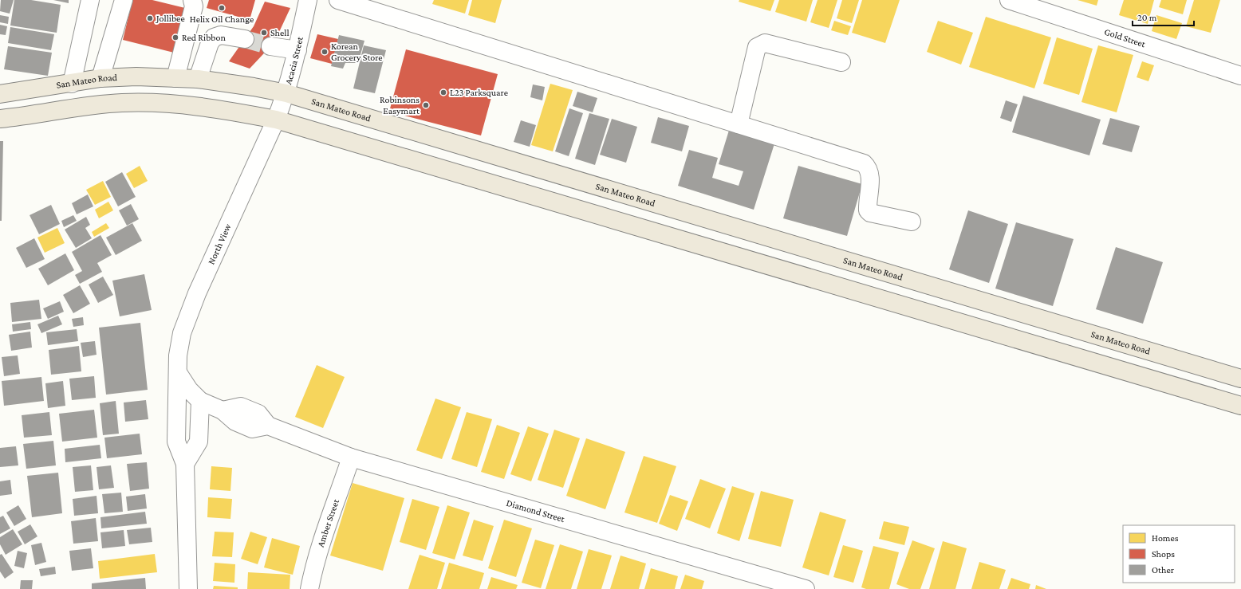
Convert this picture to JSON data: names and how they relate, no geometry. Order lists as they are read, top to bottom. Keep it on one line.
{"streets":{"main road":["San Mateo Road"],"street":["Gold Street","Acacia Street","North View","Diamond Street","Amber Street"]},"crossings":[["Acacia Street","San Mateo Road"],["Acacia Street","North View"],["North View","Diamond Street"],["Diamond Street","Amber Street"]],"places":["Helix Oil Change","Jollibee","Shell","Red Ribbon","Korean Grocery Store","L23 Parksquare","Robinsons Easymart"],"legend":["Homes","Shops","Other"],"scale_bar":"20 m"}
